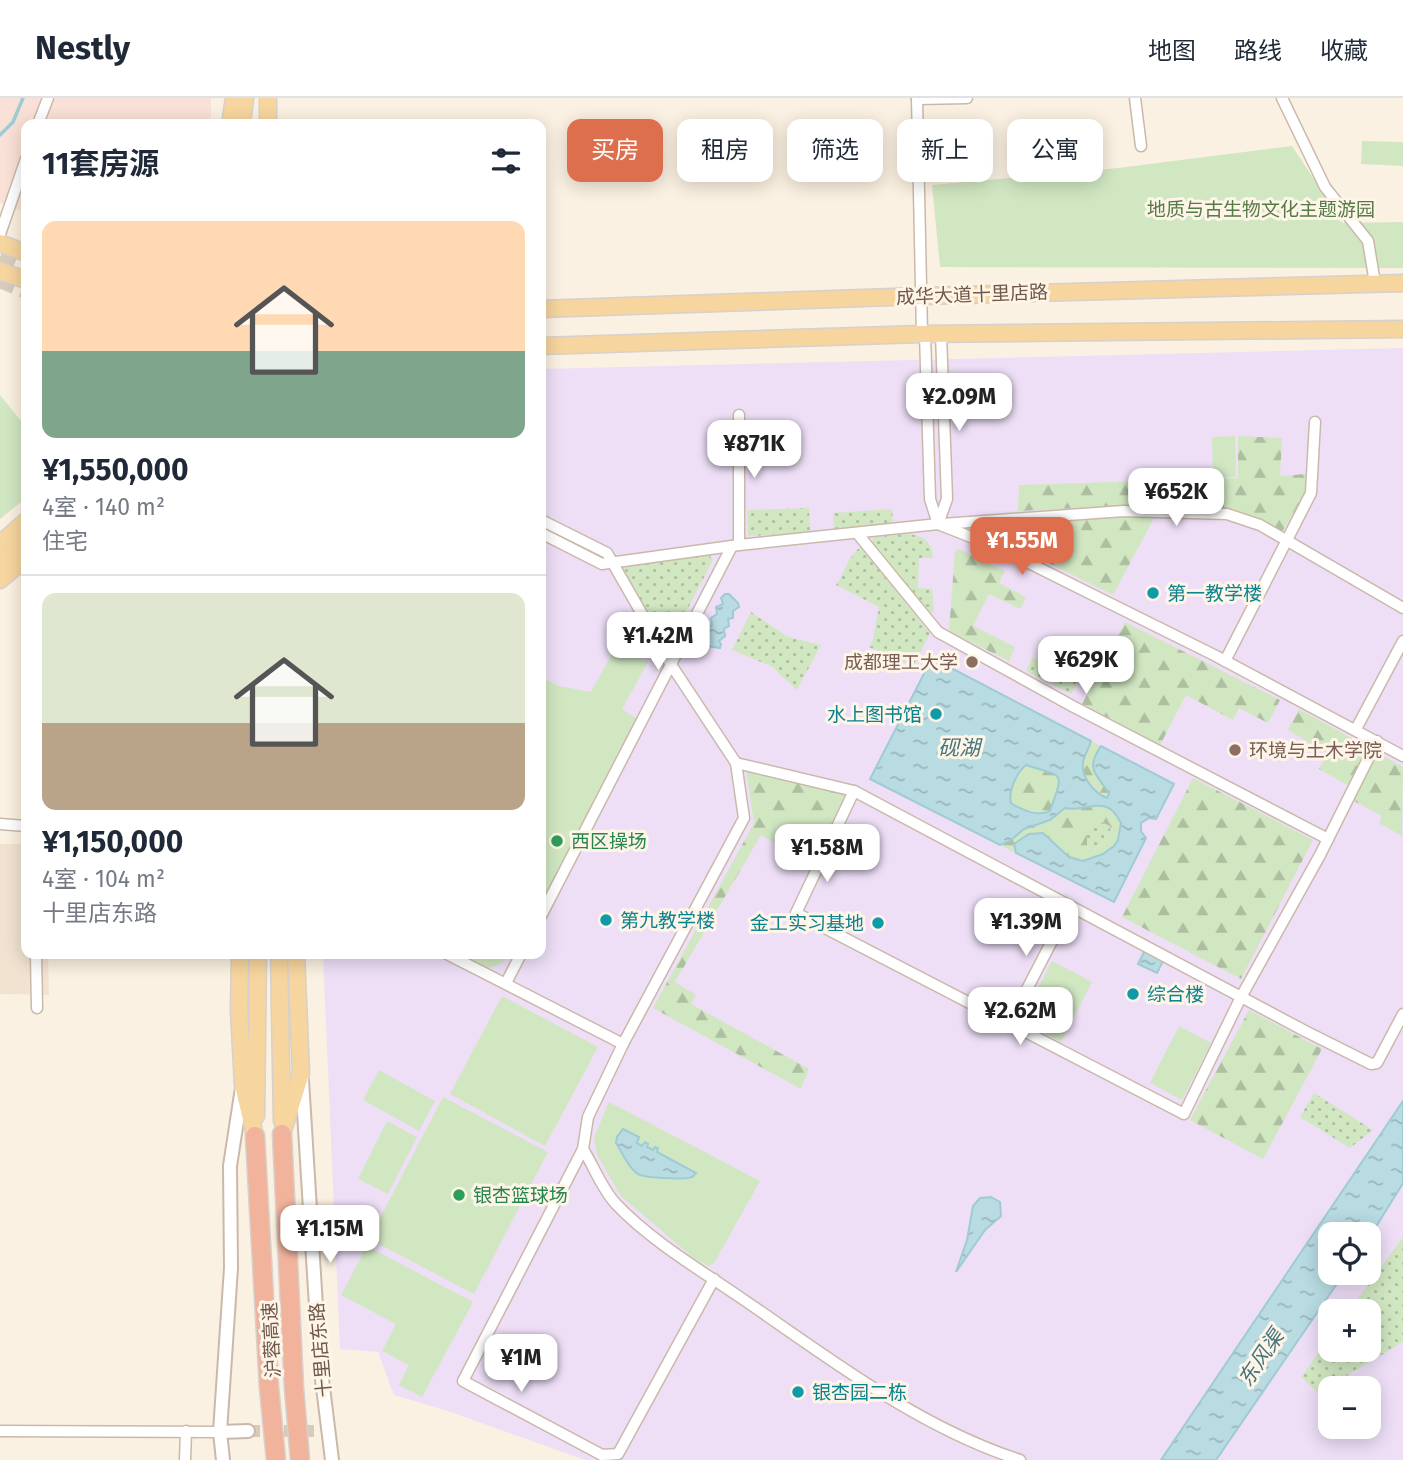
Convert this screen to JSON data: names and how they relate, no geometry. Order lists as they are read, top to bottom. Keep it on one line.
{"streets":{"highway":["沪蓉高速"],"main road":["成华大道十里店路"],"street":["十里店东路"]},"water":["砚湖","东风渠"],"parks":["地质与古生物文化主题游园"],"places":["第一教学楼","成都理工大学","水上图书馆","环境与土木学院","西区操场","第九教学楼","金工实习基地","综合楼","银杏篮球场","银杏园二栋"],"page":{"header":"Nestly","nav":["地图","路线","收藏"],"chip":["买房","租房","筛选","新上","公寓"],"heading":"11套房源","list":[{"name":"¥1,550,000","note":"4室 · 140 m² · 住宅"},{"name":"¥1,150,000","note":"4室 · 104 m² · 十里店东路"}],"price":["¥2.09M","¥871K","¥652K","¥1.55M","¥1.42M","¥629K","¥1.58M","¥1.39M","¥2.62M","¥1.15M","¥1M"],"map_buttons":["+","−"]}}
